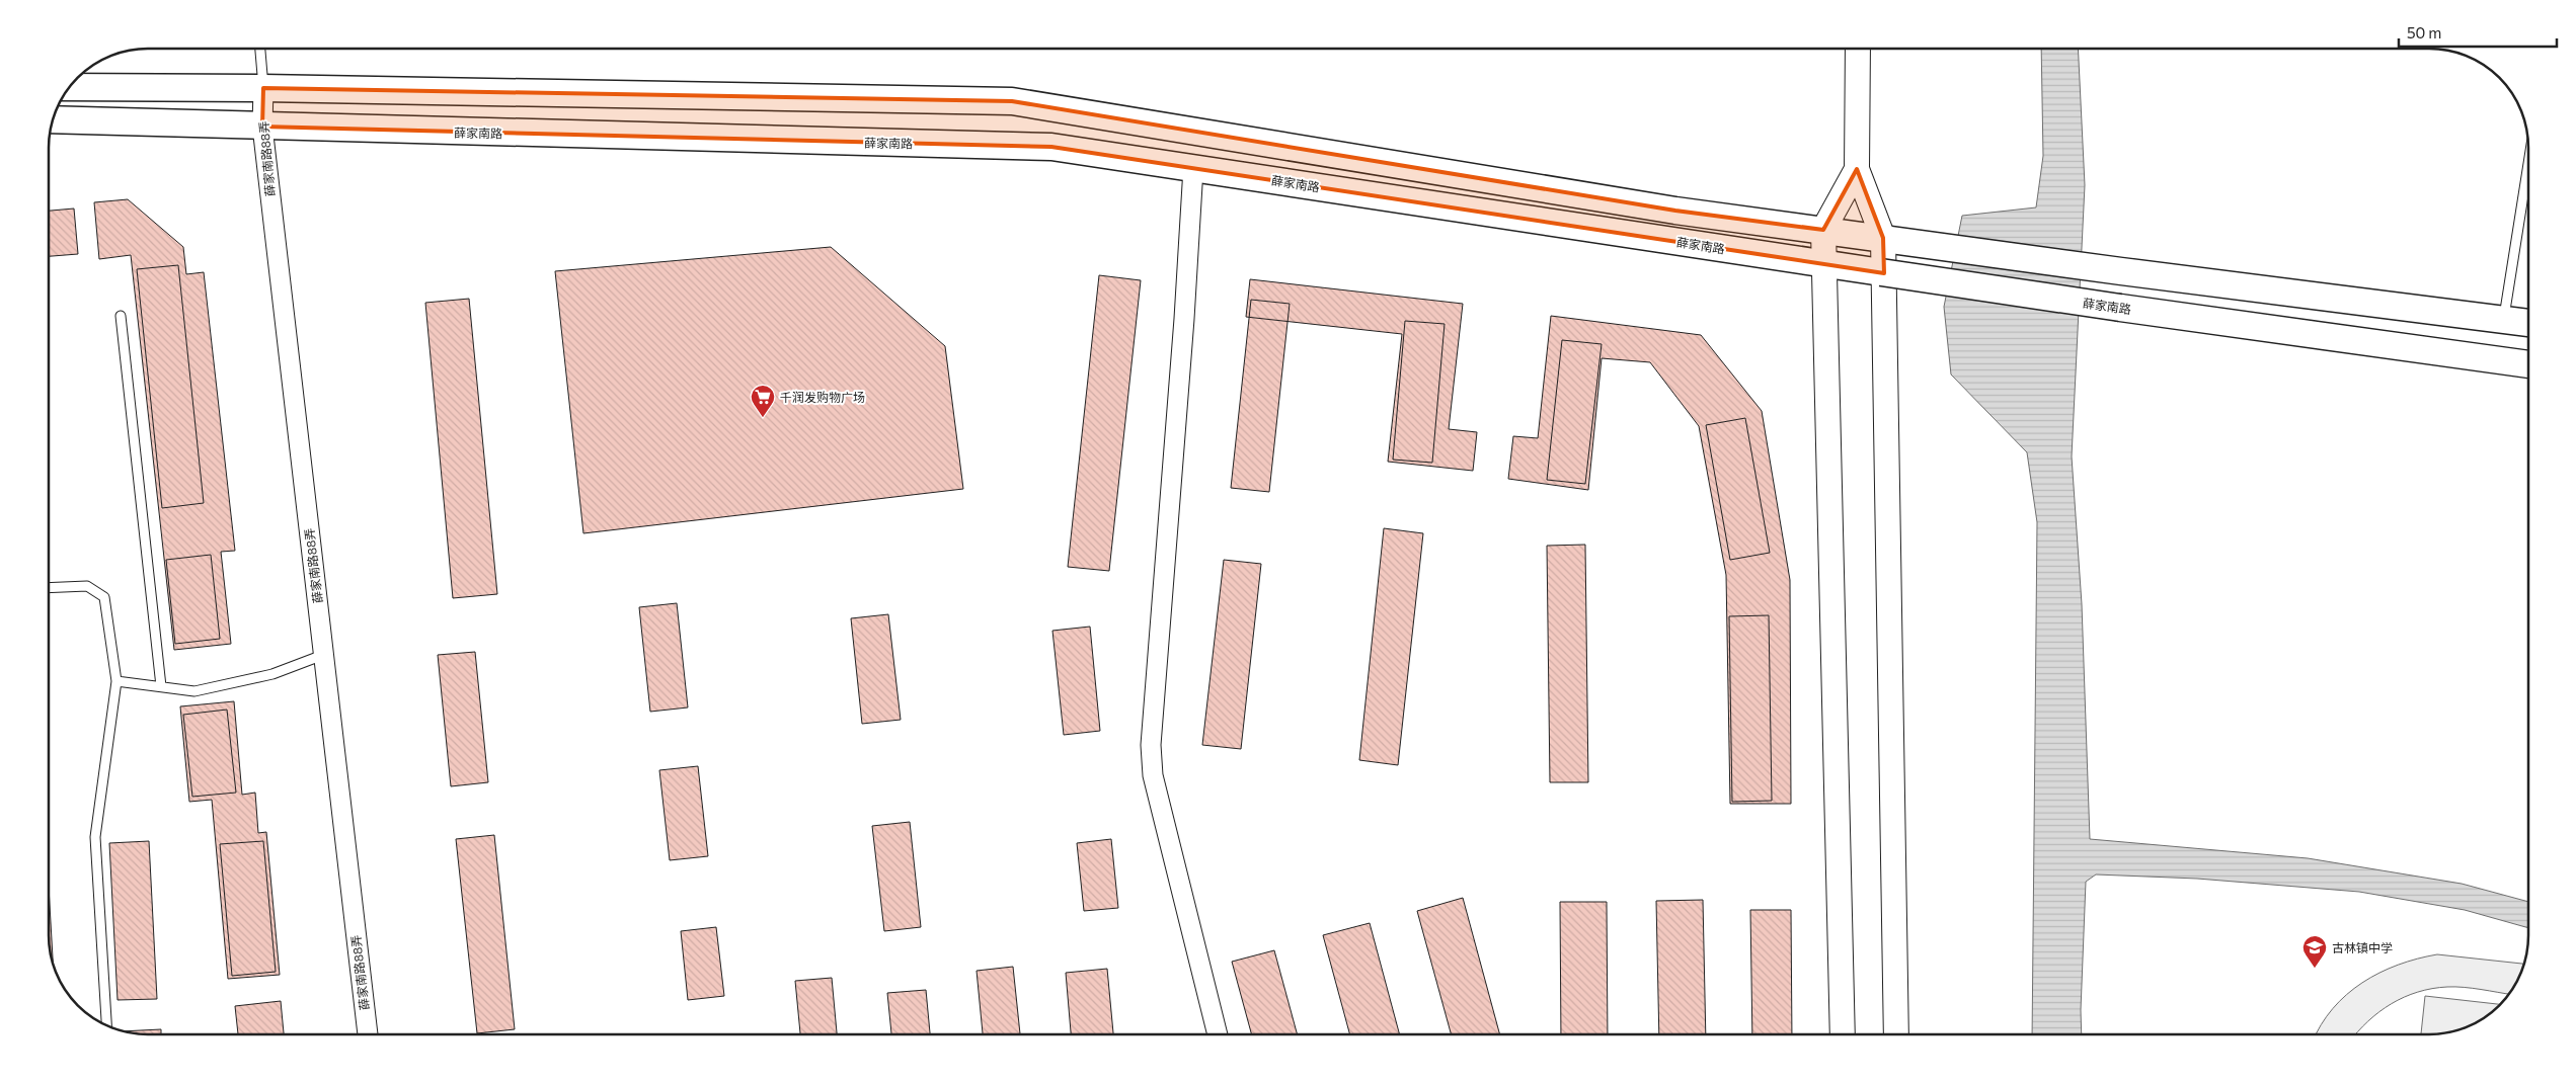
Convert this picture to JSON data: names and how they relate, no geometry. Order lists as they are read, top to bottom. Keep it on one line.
{"streets":{"main road":["薛家南路"],"street":["薛家南路88弄"]},"crossings":[["薛家南路","薛家南路88弄"]],"places":{"supermarket":["千润发购物广场"],"school or university":["古林镇中学"]},"scale_bar":"50 m"}
